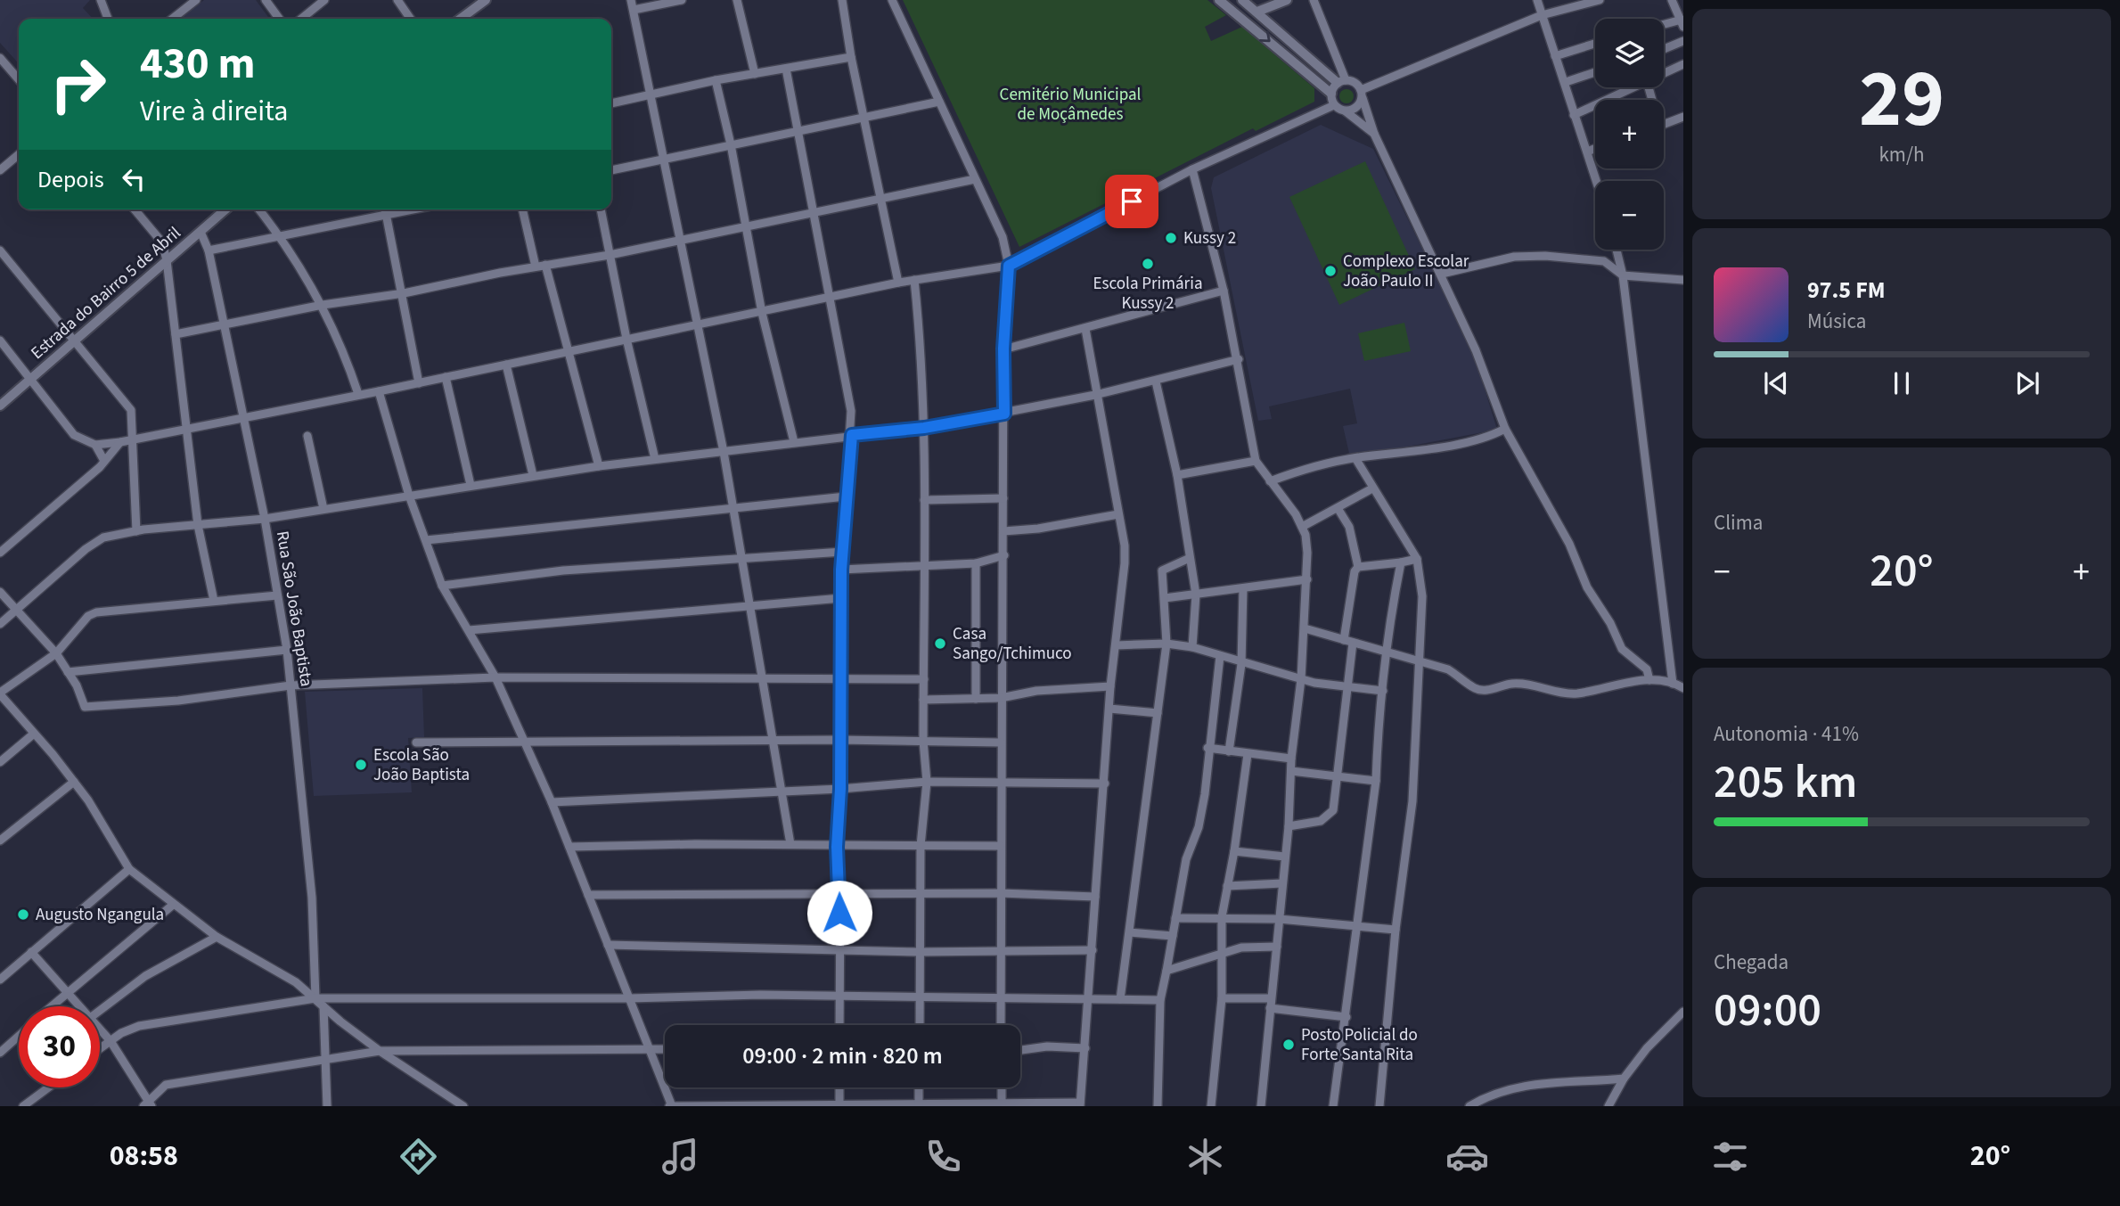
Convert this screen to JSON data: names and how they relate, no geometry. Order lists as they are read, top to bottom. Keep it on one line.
{"streets":{"street":["Estrada do Bairro 5 de Abril","Rua São João Baptista"]},"crossings":[["Estrada do Bairro 5 de Abril","Rua São João Baptista"]],"parks":["Cemitério Municipal de Moçâmedes"],"places":["Kussy 2","Escola Primária Kussy 2","Complexo Escolar João Paulo II","Casa Sango/Tchimuco","Escola São João Baptista","Augusto Ngangula","Posto Policial do Forte Santa Rita"],"page":{"tile":[["29","km/h"],"Clima",["Autonomia · 41%","205 km"],["Chegada","09:00"]],"map_buttons":["+","−"],"turn":["430 m","Vire à direita"],"then":"Depois","song":["97.5 FM","Música"],"heat":["−","20°","+"],"limit":"30","trip":"09:00 · 2 min · 820 m","tabs":["08:58","20°"]}}
